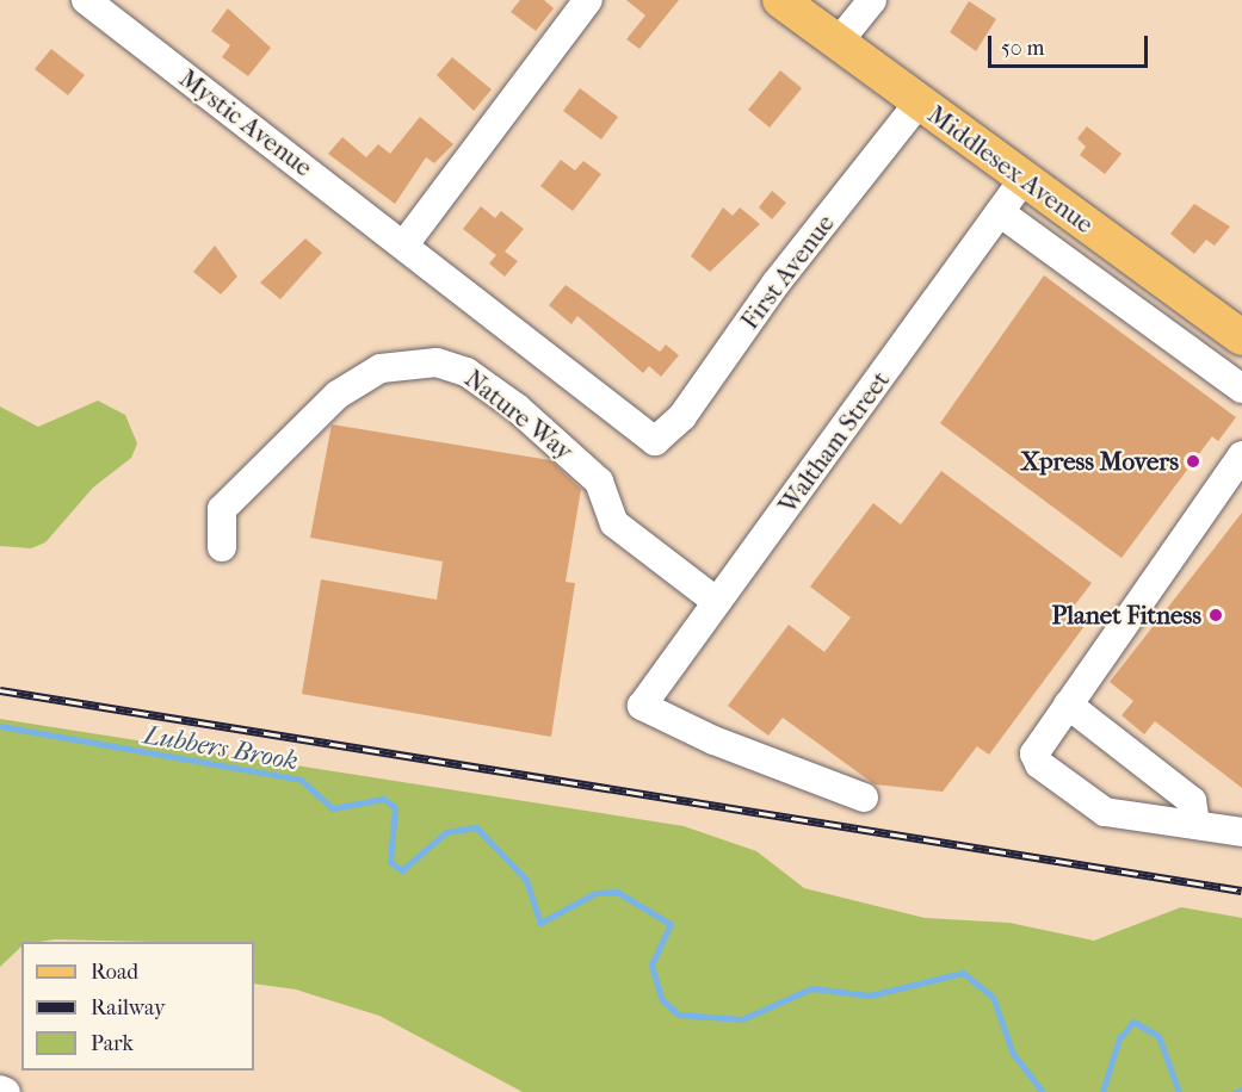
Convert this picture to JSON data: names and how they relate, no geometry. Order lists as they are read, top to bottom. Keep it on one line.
{"streets":{"main road":["Middlesex Avenue"],"street":["Mystic Avenue","First Avenue","Nature Way","Waltham Street"]},"crossings":[["Mystic Avenue","First Avenue"],["Middlesex Avenue","First Avenue"],["Middlesex Avenue","Waltham Street"],["Nature Way","Waltham Street"]],"water":["Lubbers Brook"],"places":["Xpress Movers","Planet Fitness"],"legend":["Road","Railway","Park"],"scale_bar":"50 m"}
